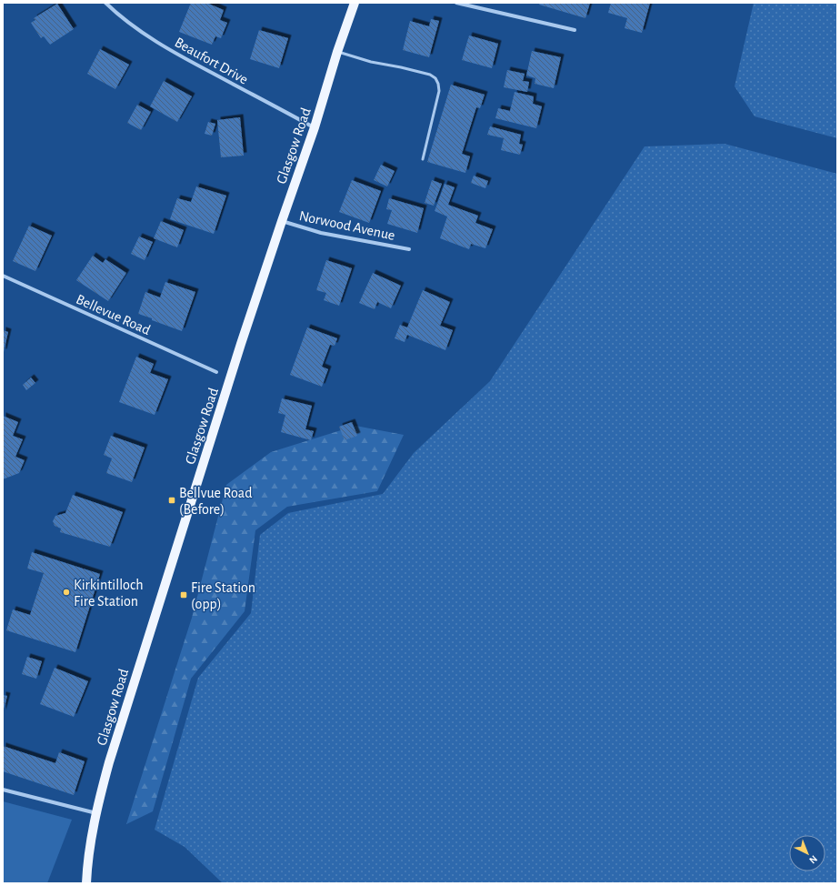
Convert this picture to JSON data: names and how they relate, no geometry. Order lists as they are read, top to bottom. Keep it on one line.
{"streets":{"main road":["Glasgow Road"],"street":["Beaufort Drive","Norwood Avenue","Bellevue Road"]},"crossings":[["Beaufort Drive","Glasgow Road"],["Glasgow Road","Norwood Avenue"]],"places":{"transit":["Bellvue Road (Before)","Fire Station (opp)"],"other":["Kirkintilloch Fire Station"]},"north":"bottom right"}
